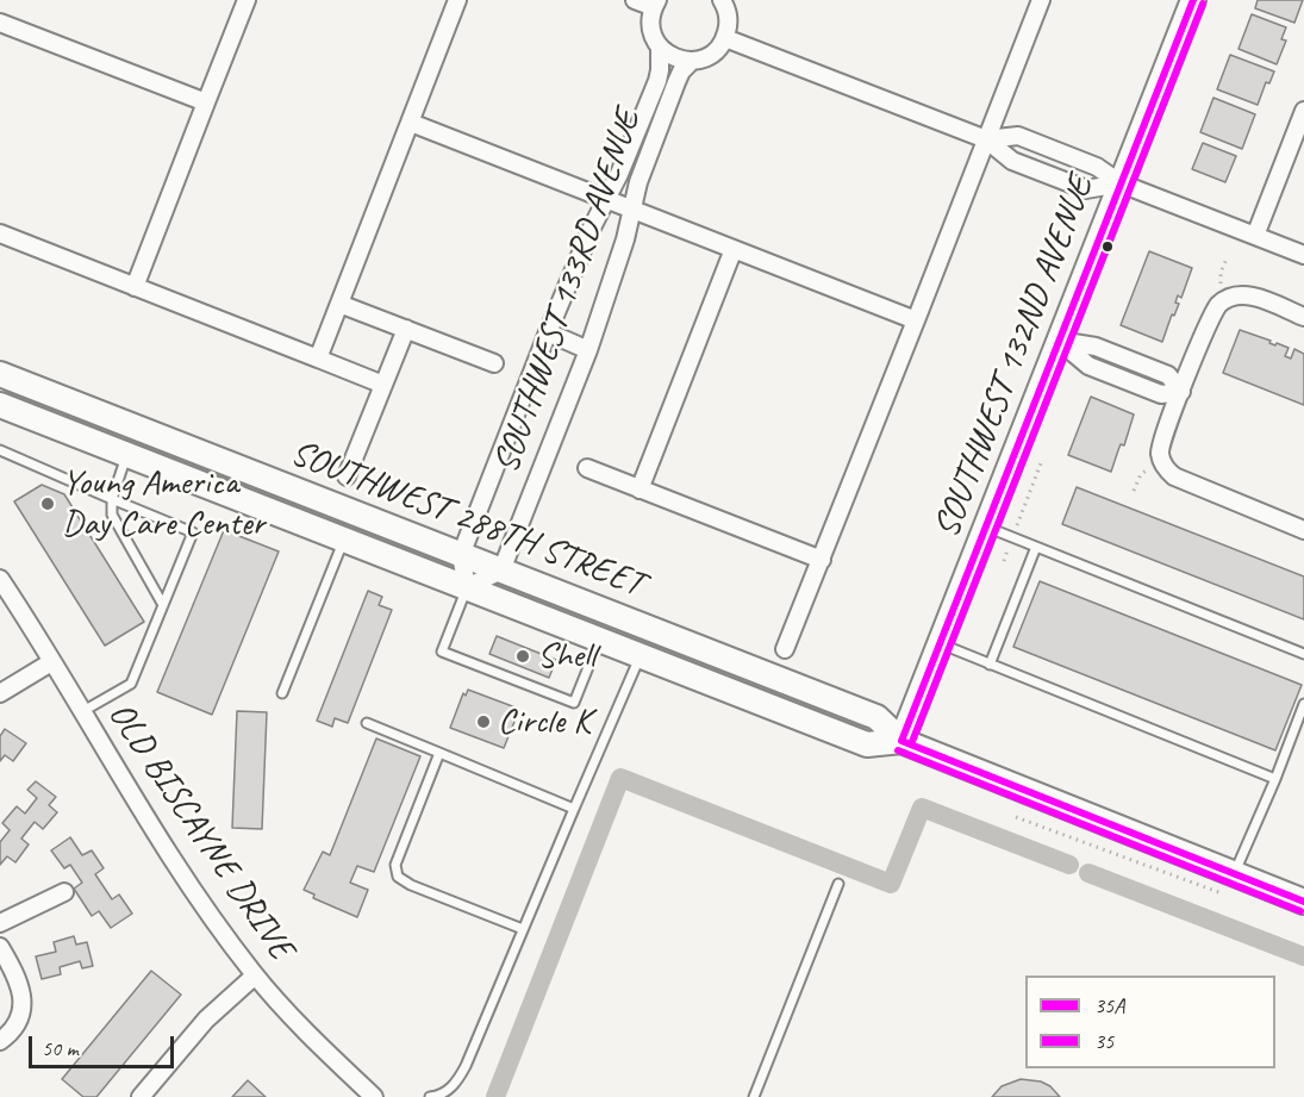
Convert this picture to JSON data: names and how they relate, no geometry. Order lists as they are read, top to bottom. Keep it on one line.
{"streets":{"main road":["SOUTHWEST 132ND AVENUE","SOUTHWEST 288TH STREET"],"street":["SOUTHWEST 133RD AVENUE","OLD BISCAYNE DRIVE"]},"crossings":[["SOUTHWEST 133RD AVENUE","SOUTHWEST 288TH STREET"],["SOUTHWEST 132ND AVENUE","SOUTHWEST 288TH STREET"]],"places":["Young America Day Care Center","Shell","Circle K"],"lines":["transit line 35A","transit line 35"],"legend":["35A","35"],"scale_bar":"50 m"}
